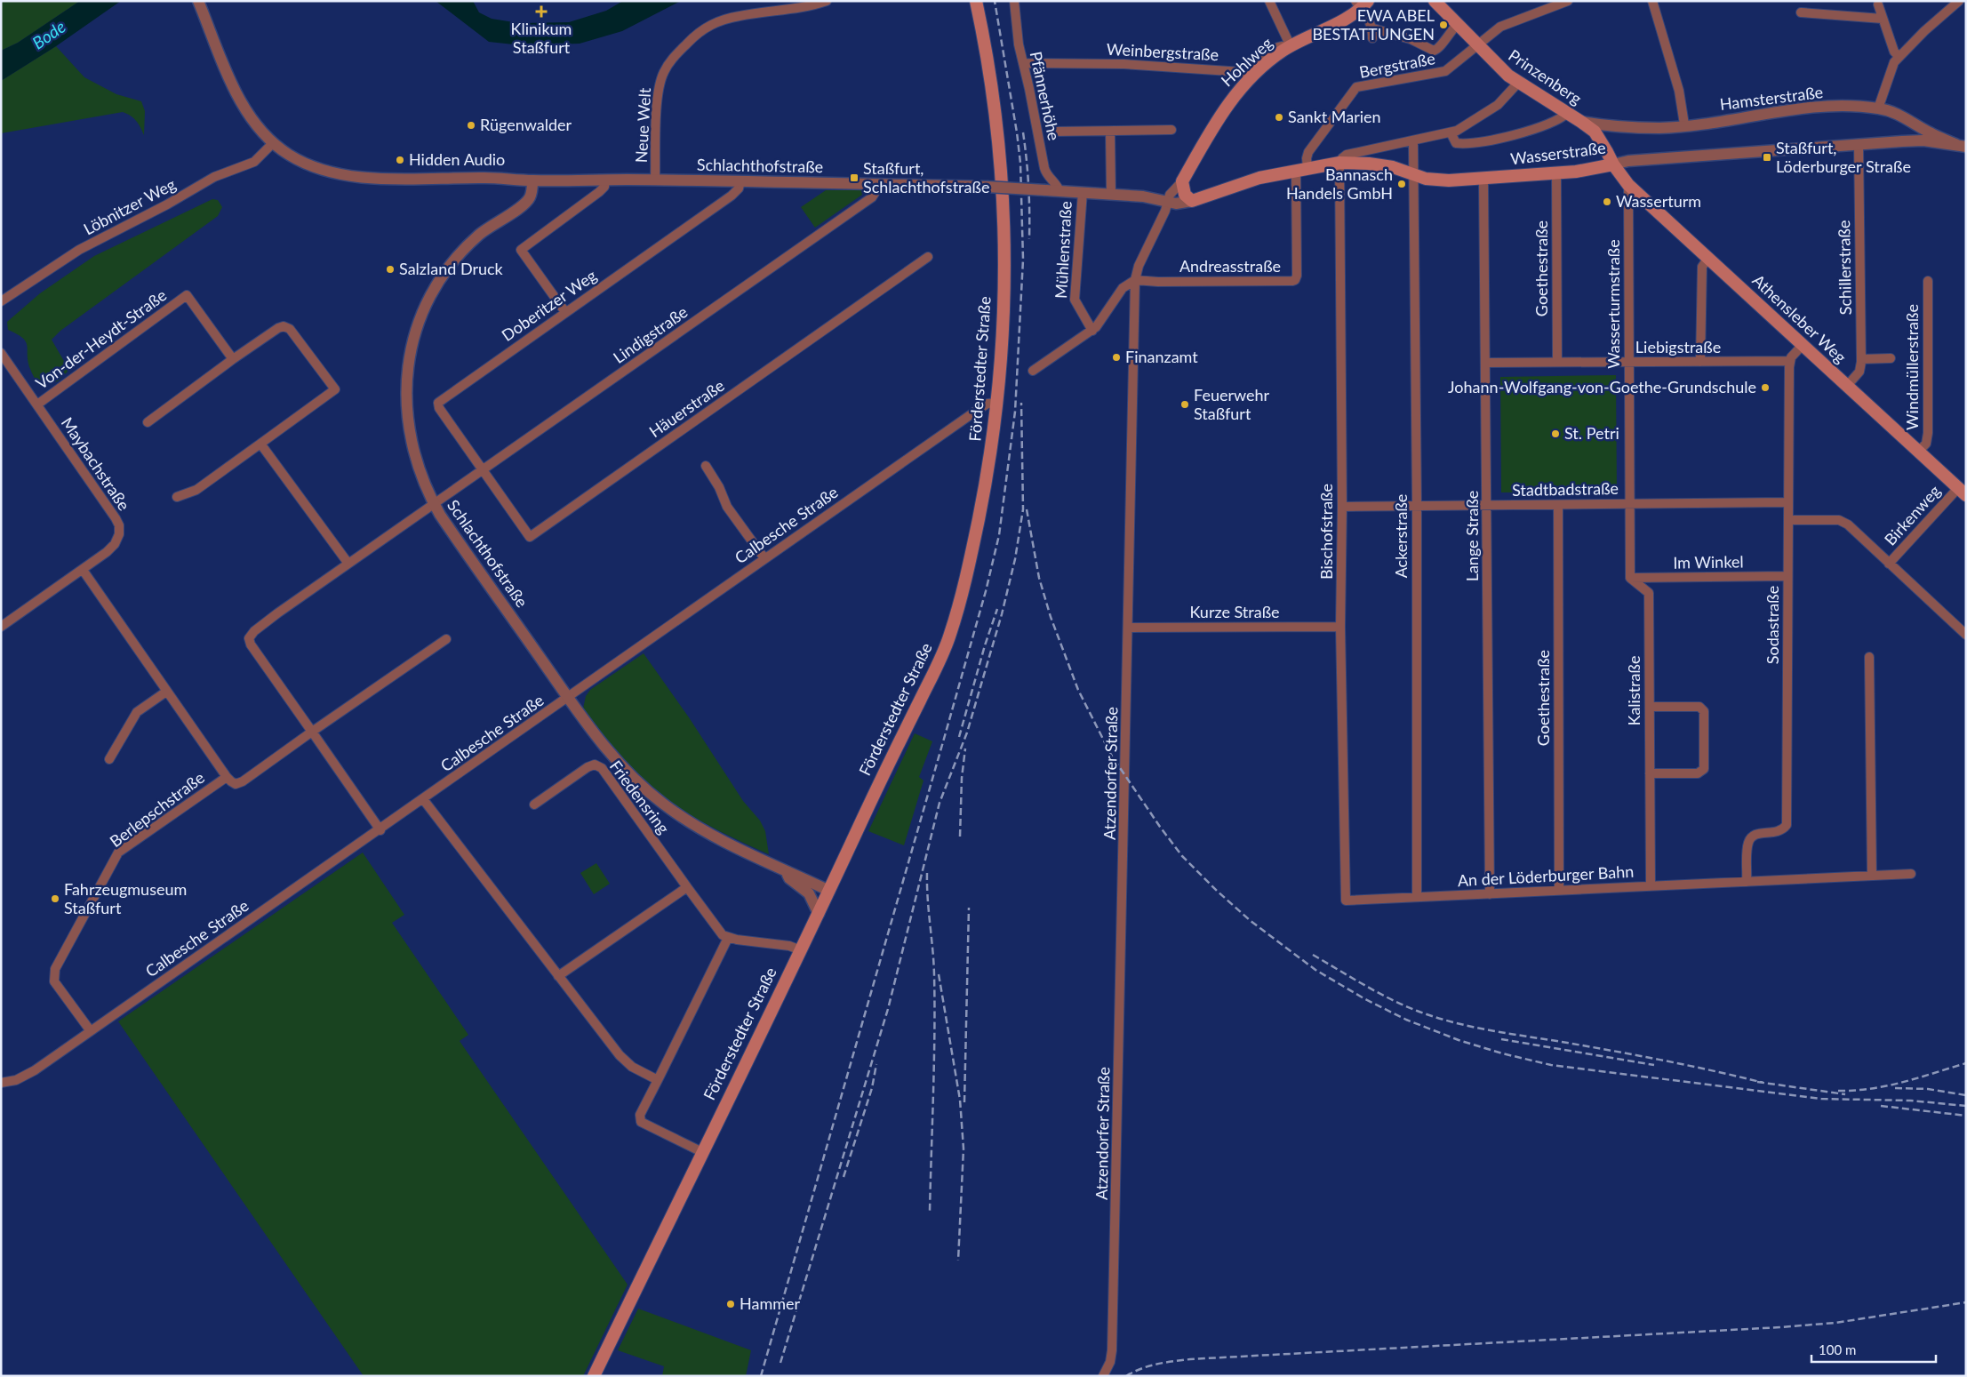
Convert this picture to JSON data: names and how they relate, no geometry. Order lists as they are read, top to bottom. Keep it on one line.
{"streets":{"main road":["Hohlweg","Prinzenberg","Wasserstraße","Athensleber Weg","Förderstedter Straße"],"street":["Weinbergstraße","Bergstraße","Pfännerhöhe","Hamsterstraße","Neue Welt","Schlachthofstraße","Löbnitzer Weg","Mühlenstraße","Andreasstraße","Schillerstraße","Goethestraße","Wasserturmstraße","Doberitzer Weg","Lindigstraße","Von-der-Heydt-Straße","Liebigstraße","Windmüllerstraße","Häuerstraße","Maybachstraße","Stadtbadstraße","Birkenweg","Calbesche Straße","Bischofstraße","Ackerstraße","Lange Straße","Im Winkel","Kurze Straße","Sodastraße","Kalistraße","Atzendorfer Straße","Friedensring","Berlepschstraße","An der Löderburger Bahn"]},"crossings":[["Weinbergstraße","Hohlweg"],["Weinbergstraße","Pfännerhöhe"],["Hohlweg","Atzendorfer Straße"],["Bergstraße","Prinzenberg"],["Bergstraße","Wasserstraße"],["Bergstraße","Andreasstraße"],["Prinzenberg","Hamsterstraße"],["Prinzenberg","Wasserstraße"],["Prinzenberg","Athensleber Weg"],["Pfännerhöhe","Schlachthofstraße"],["Hamsterstraße","Wasserstraße"],["Neue Welt","Schlachthofstraße"],["Wasserstraße","Andreasstraße"],["Wasserstraße","Schillerstraße"],["Wasserstraße","Goethestraße"],["Wasserstraße","Athensleber Weg"],["Wasserstraße","Bischofstraße"],["Wasserstraße","Ackerstraße"],["Wasserstraße","Lange Straße"],["Schlachthofstraße","Löbnitzer Weg"],["Schlachthofstraße","Doberitzer Weg"],["Schlachthofstraße","Lindigstraße"],["Schlachthofstraße","Förderstedter Straße"],["Schlachthofstraße","Calbesche Straße"],["Andreasstraße","Atzendorfer Straße"],["Schillerstraße","Athensleber Weg"],["Goethestraße","Liebigstraße"],["Goethestraße","Stadtbadstraße"],["Goethestraße","An der Löderburger Bahn"],["Wasserturmstraße","Athensleber Weg"],["Wasserturmstraße","Liebigstraße"],["Wasserturmstraße","Stadtbadstraße"],["Doberitzer Weg","Lindigstraße"],["Doberitzer Weg","Häuerstraße"],["Athensleber Weg","Windmüllerstraße"],["Athensleber Weg","Birkenweg"],["Lindigstraße","Häuerstraße"],["Von-der-Heydt-Straße","Maybachstraße"],["Liebigstraße","Lange Straße"],["Liebigstraße","Sodastraße"],["Förderstedter Straße","Calbesche Straße"],["Maybachstraße","Berlepschstraße"],["Stadtbadstraße","Bischofstraße"],["Stadtbadstraße","Ackerstraße"],["Stadtbadstraße","Lange Straße"],["Stadtbadstraße","Sodastraße"],["Birkenweg","Sodastraße"],["Calbesche Straße","Berlepschstraße"],["Bischofstraße","Kurze Straße"],["Bischofstraße","An der Löderburger Bahn"],["Ackerstraße","An der Löderburger Bahn"],["Lange Straße","An der Löderburger Bahn"],["Im Winkel","Sodastraße"],["Im Winkel","Kalistraße"],["Kurze Straße","Atzendorfer Straße"],["Sodastraße","An der Löderburger Bahn"],["Kalistraße","An der Löderburger Bahn"]],"water":["Bode"],"places":{"health":["Klinikum Staßfurt"],"other":["EWA ABEL BESTATTUNGEN","Sankt Marien","Rügenwalder","Hidden Audio","Bannasch Handels GmbH","Wasserturm","Salzland Druck","Finanzamt","Johann-Wolfgang-von-Goethe-Grundschule","Feuerwehr Staßfurt","St. Petri","Fahrzeugmuseum Staßfurt","Hammer"],"transit":["Staßfurt, Löderburger Straße","Staßfurt, Schlachthofstraße"]},"scale_bar":"100 m"}
